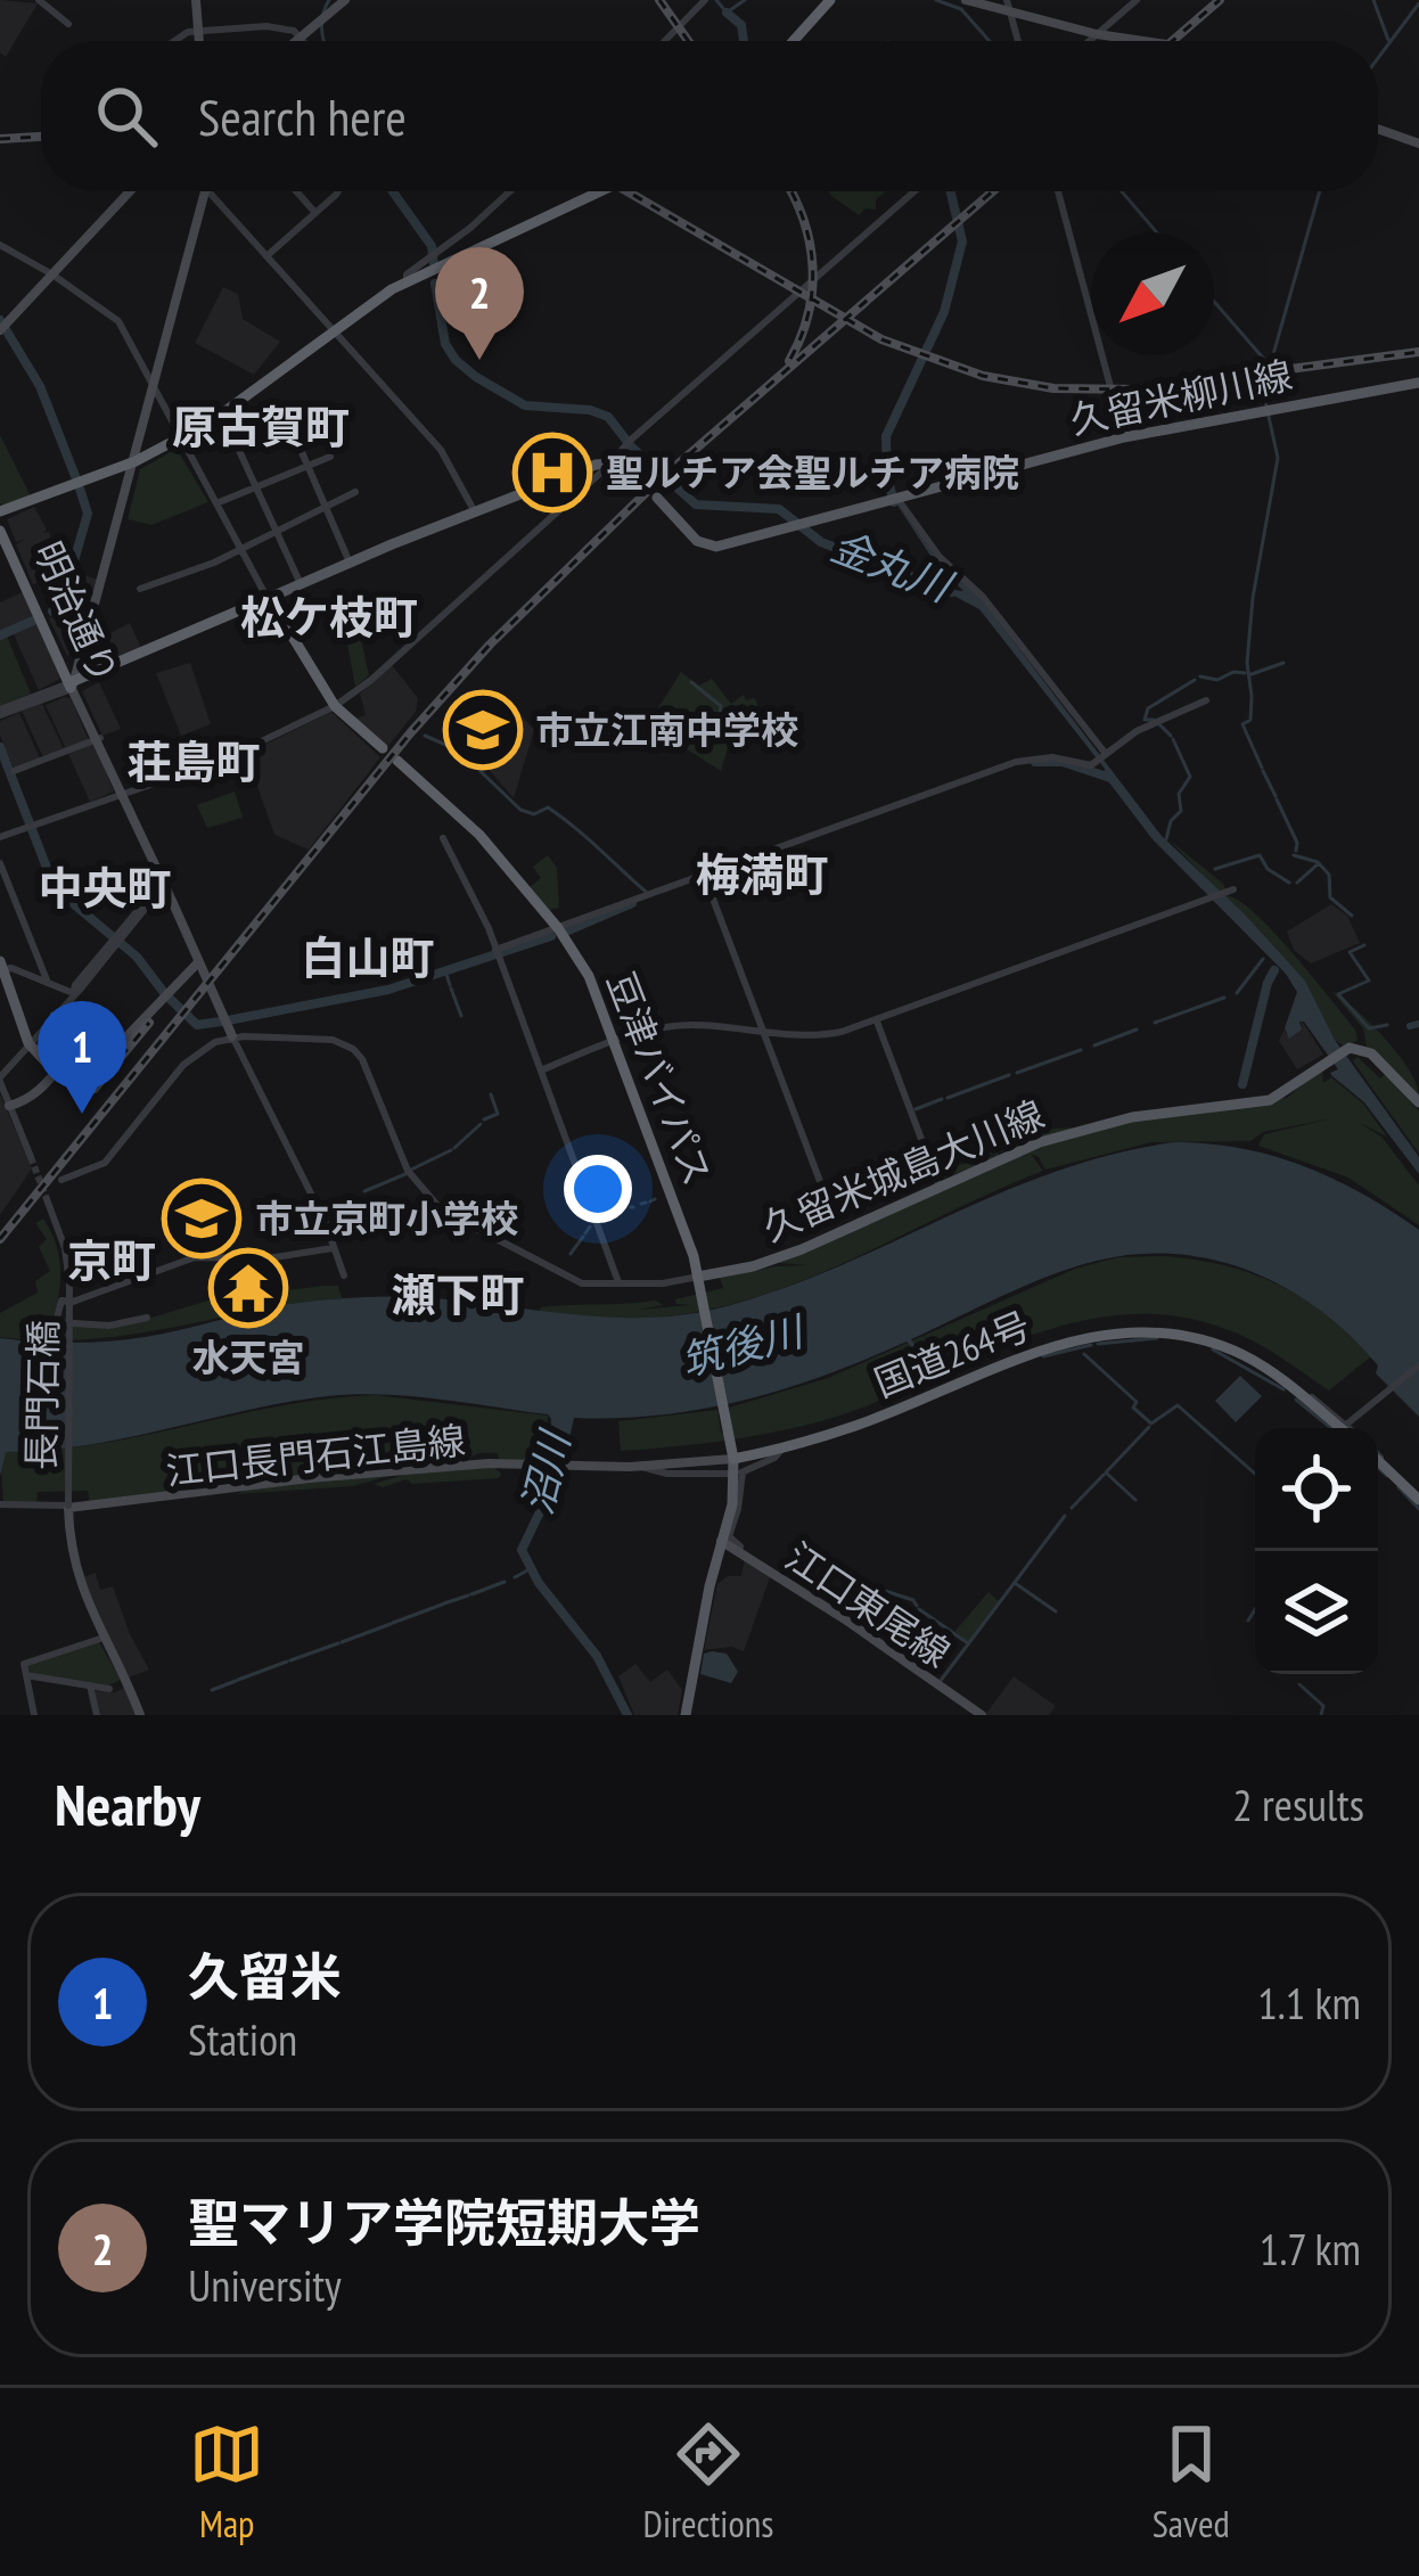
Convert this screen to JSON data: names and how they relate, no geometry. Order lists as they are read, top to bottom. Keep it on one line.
{"streets":{"highway":["明治通り","豆津バイパス","国道264号"],"main road":["久留米柳川線","久留米城島大川線","江口長門石江島線","江口東尾線"],"street":["長門石橋"]},"crossings":[["豆津バイパス","久留米城島大川線"],["国道264号","江口長門石江島線"],["長門石橋","江口長門石江島線"]],"districts":["原古賀町","松ケ枝町","荘島町","梅満町","中央町","白山町","京町","瀬下町"],"water":["金丸川","筑後川","沼川"],"places":{"hospital":["聖ルチア会聖ルチア病院"],"school or university":["市立江南中学校","市立京町小学校"],"temple":["水天宮"]},"north":"bottom left","page":{"search":"Search here","pins":["2","1"],"heading":["Nearby","2 results"],"list":[{"mark":"1","name":"久留米","note":"Station","value":"1.1 km"},{"mark":"2","name":"聖マリア学院短期大学","note":"University","value":"1.7 km"}],"nav":["Map","Directions","Saved"]}}
